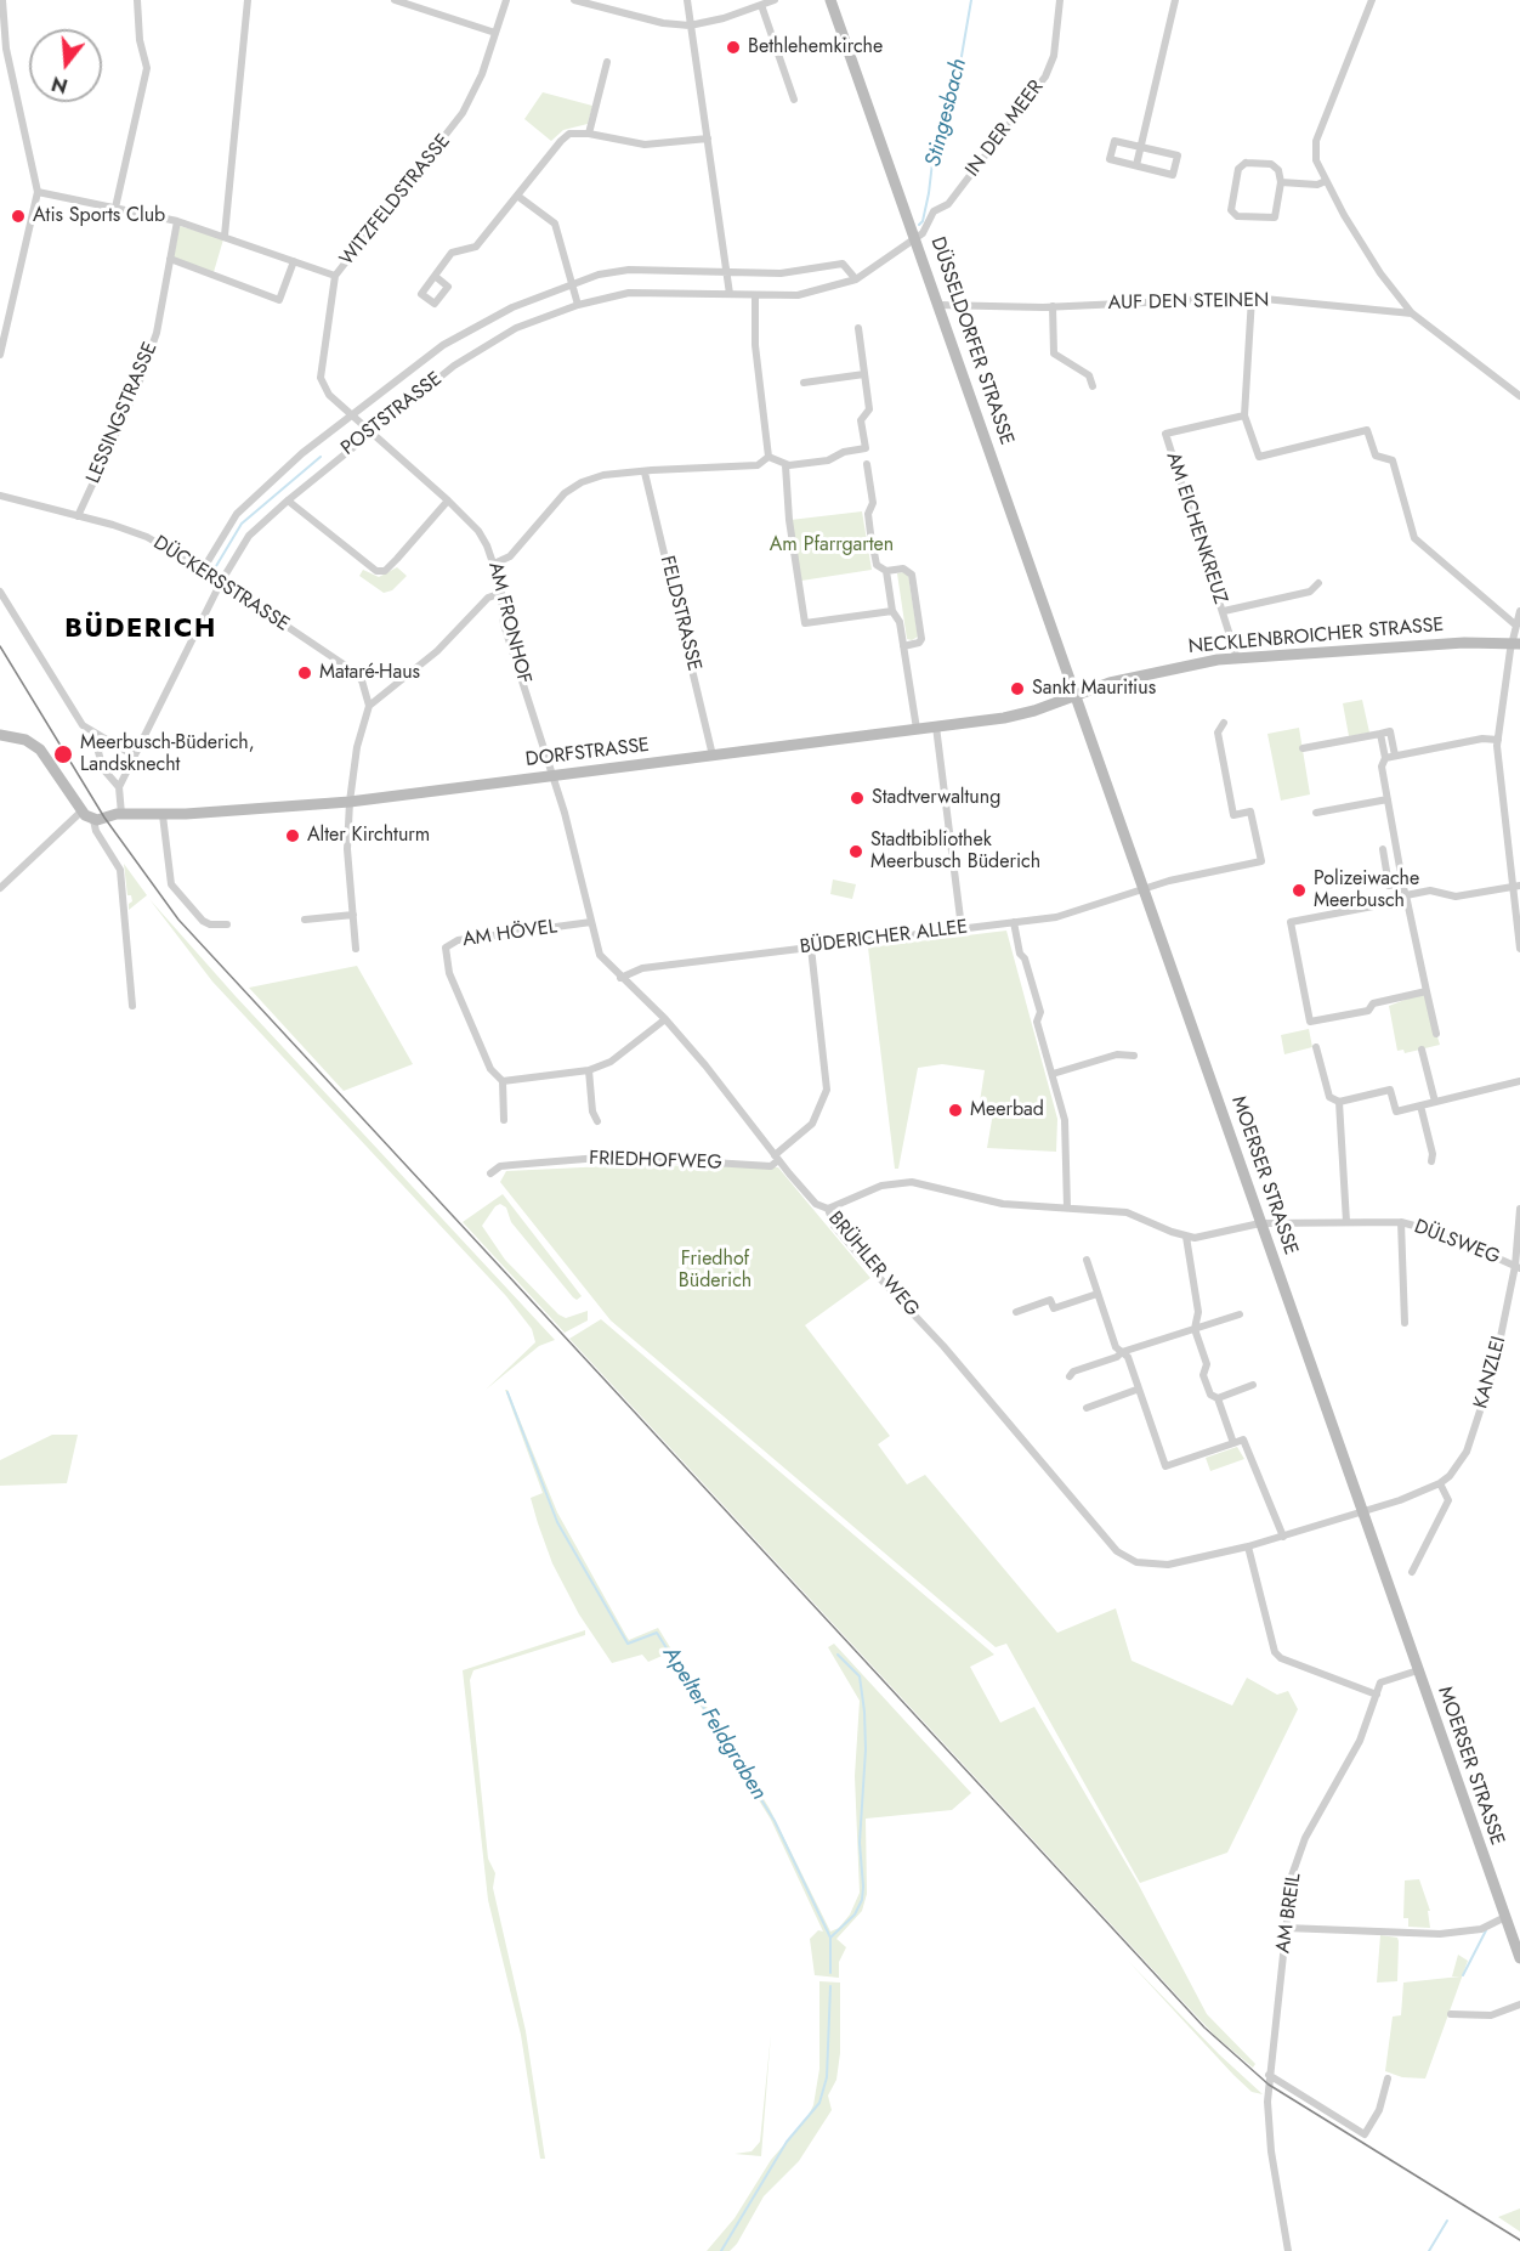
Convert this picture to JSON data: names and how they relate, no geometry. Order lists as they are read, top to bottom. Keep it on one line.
{"streets":{"main road":["DÜSSELDORFER STRASSE","NECKLENBROICHER STRASSE","DORFSTRASSE","MOERSER STRASSE"],"street":["IN DER MEER","WITZFELDSTRASSE","AUF DEN STEINEN","LESSINGSTRASSE","POSTSTRASSE","AM EICHENKREUZ","DÜCKERSSTRASSE","FELDSTRASSE","AM FRONHOF","AM HÖVEL","BÜDERICHER ALLEE","FRIEDHOFWEG","DÜLSWEG","BRÜHLER WEG","KANZLEI","AM BREIL"]},"crossings":[["IN DER MEER","DÜSSELDORFER STRASSE"],["IN DER MEER","POSTSTRASSE"],["WITZFELDSTRASSE","POSTSTRASSE"],["WITZFELDSTRASSE","AM FRONHOF"],["AUF DEN STEINEN","DÜSSELDORFER STRASSE"],["DÜSSELDORFER STRASSE","POSTSTRASSE"],["DÜSSELDORFER STRASSE","NECKLENBROICHER STRASSE"],["DÜSSELDORFER STRASSE","DORFSTRASSE"],["DÜSSELDORFER STRASSE","MOERSER STRASSE"],["LESSINGSTRASSE","DÜCKERSSTRASSE"],["POSTSTRASSE","DÜCKERSSTRASSE"],["POSTSTRASSE","AM FRONHOF"],["POSTSTRASSE","DORFSTRASSE"],["AM EICHENKREUZ","NECKLENBROICHER STRASSE"],["FELDSTRASSE","DORFSTRASSE"],["AM FRONHOF","DORFSTRASSE"],["AM FRONHOF","BRÜHLER WEG"],["NECKLENBROICHER STRASSE","DORFSTRASSE"],["NECKLENBROICHER STRASSE","MOERSER STRASSE"],["DORFSTRASSE","MOERSER STRASSE"],["DORFSTRASSE","BRÜHLER WEG"],["AM HÖVEL","BRÜHLER WEG"],["BÜDERICHER ALLEE","MOERSER STRASSE"],["BÜDERICHER ALLEE","BRÜHLER WEG"],["FRIEDHOFWEG","BRÜHLER WEG"],["MOERSER STRASSE","DÜLSWEG"],["MOERSER STRASSE","BRÜHLER WEG"],["MOERSER STRASSE","KANZLEI"],["MOERSER STRASSE","AM BREIL"],["DÜLSWEG","KANZLEI"],["BRÜHLER WEG","KANZLEI"]],"districts":["BÜDERICH"],"water":["Stingesbach","Apelter Feldgraben"],"parks":["Am Pfarrgarten","Friedhof Büderich"],"places":["Bethlehemkirche","Atis Sports Club","Mataré-Haus","Sankt Mauritius","Meerbusch-Büderich, Landsknecht","Stadtverwaltung","Alter Kirchturm","Stadtbibliothek Meerbusch Büderich","Polizeiwache Meerbusch","Meerbad"],"north":"bottom"}
